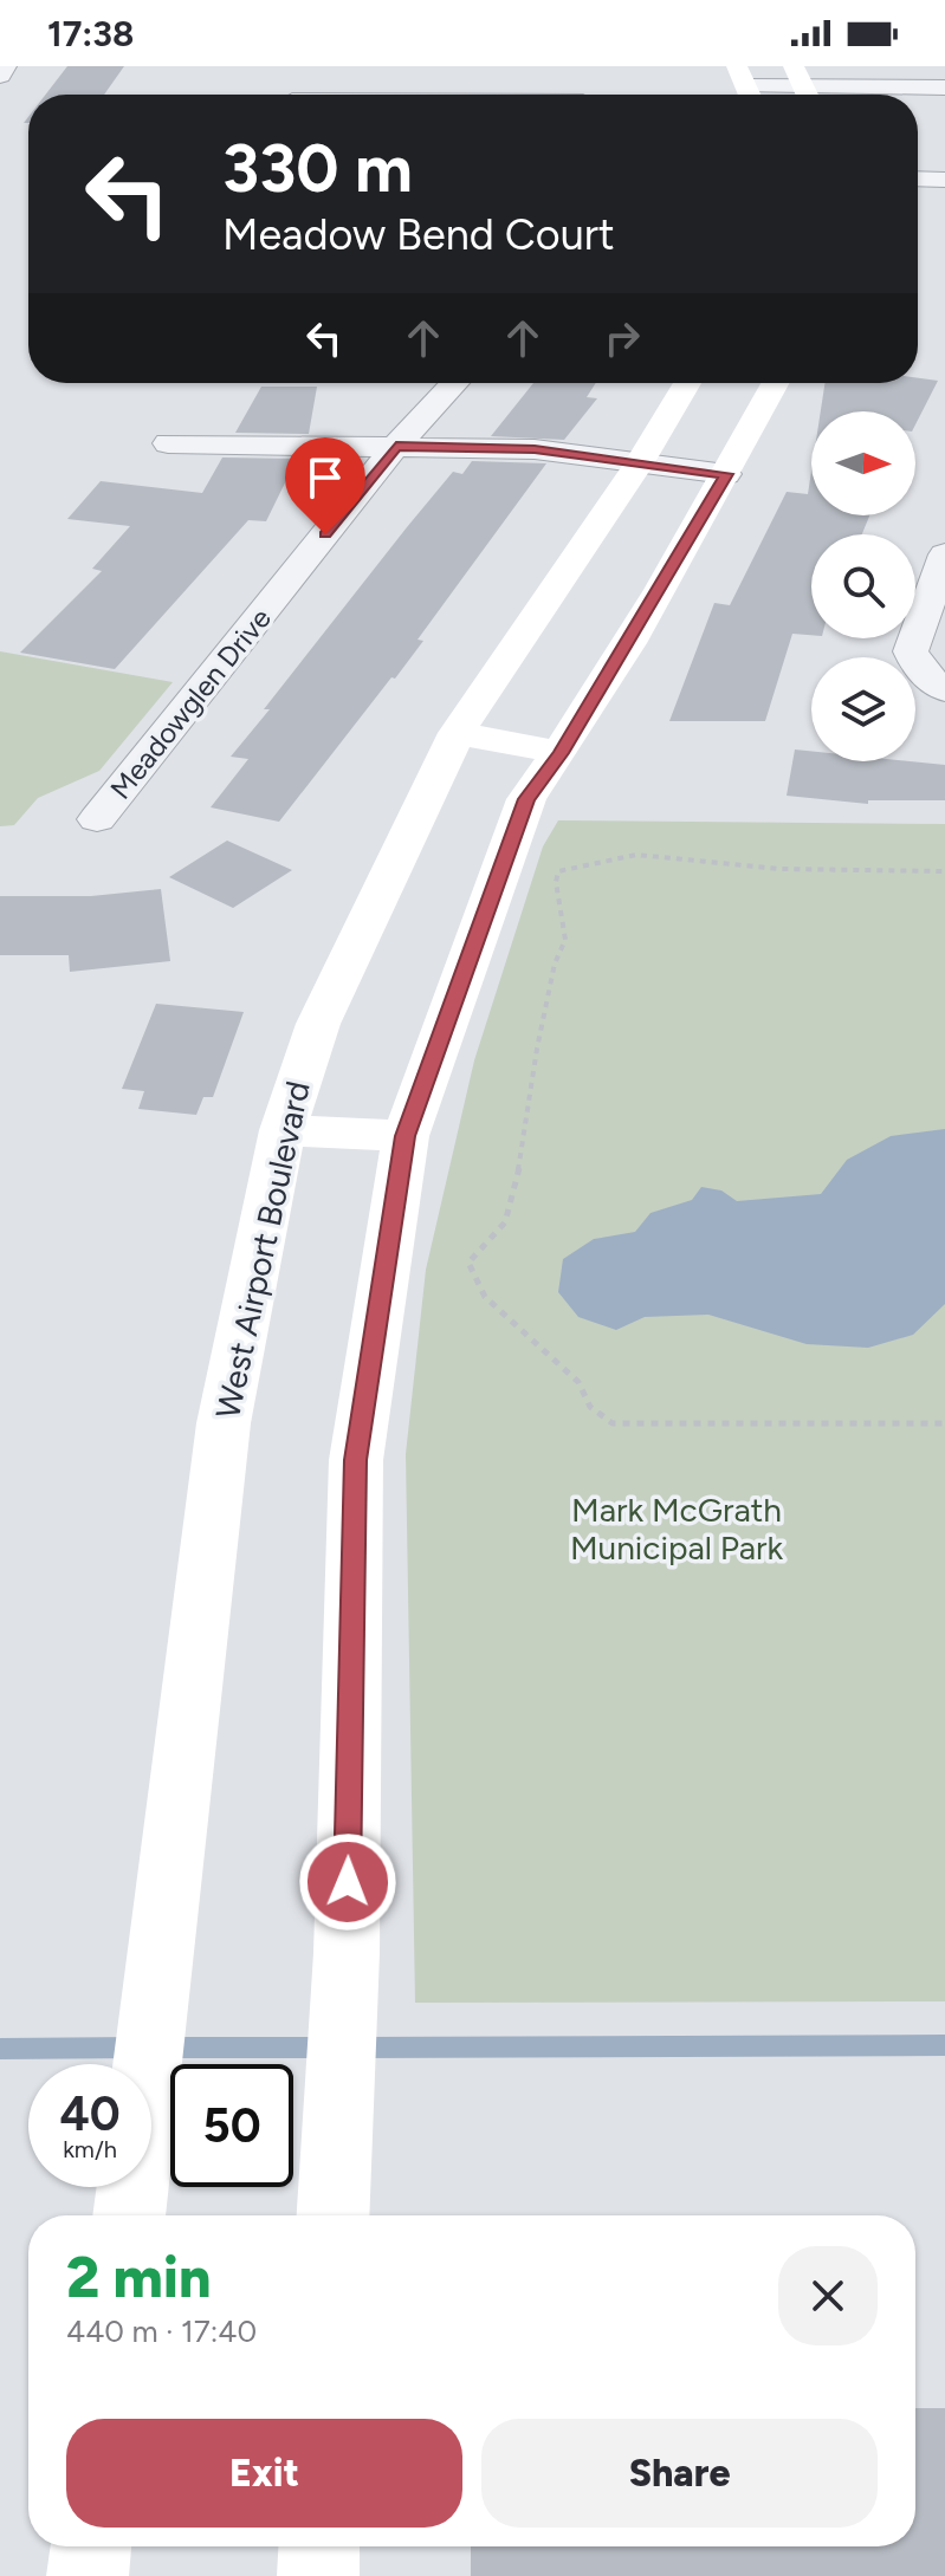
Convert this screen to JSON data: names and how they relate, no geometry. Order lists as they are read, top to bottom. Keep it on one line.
{"streets":{"main road":["West Airport Boulevard"],"street":["Meadowglen Drive"]},"parks":["Mark McGrath Municipal Park"],"north":"right","page":{"status":"17:38","turn":["330 m","Meadow Bend Court"],"speed":"40 km/h","limit":"50","heading":["2 min","440 m · 17:40"],"buttons":["Exit","Share"]}}
